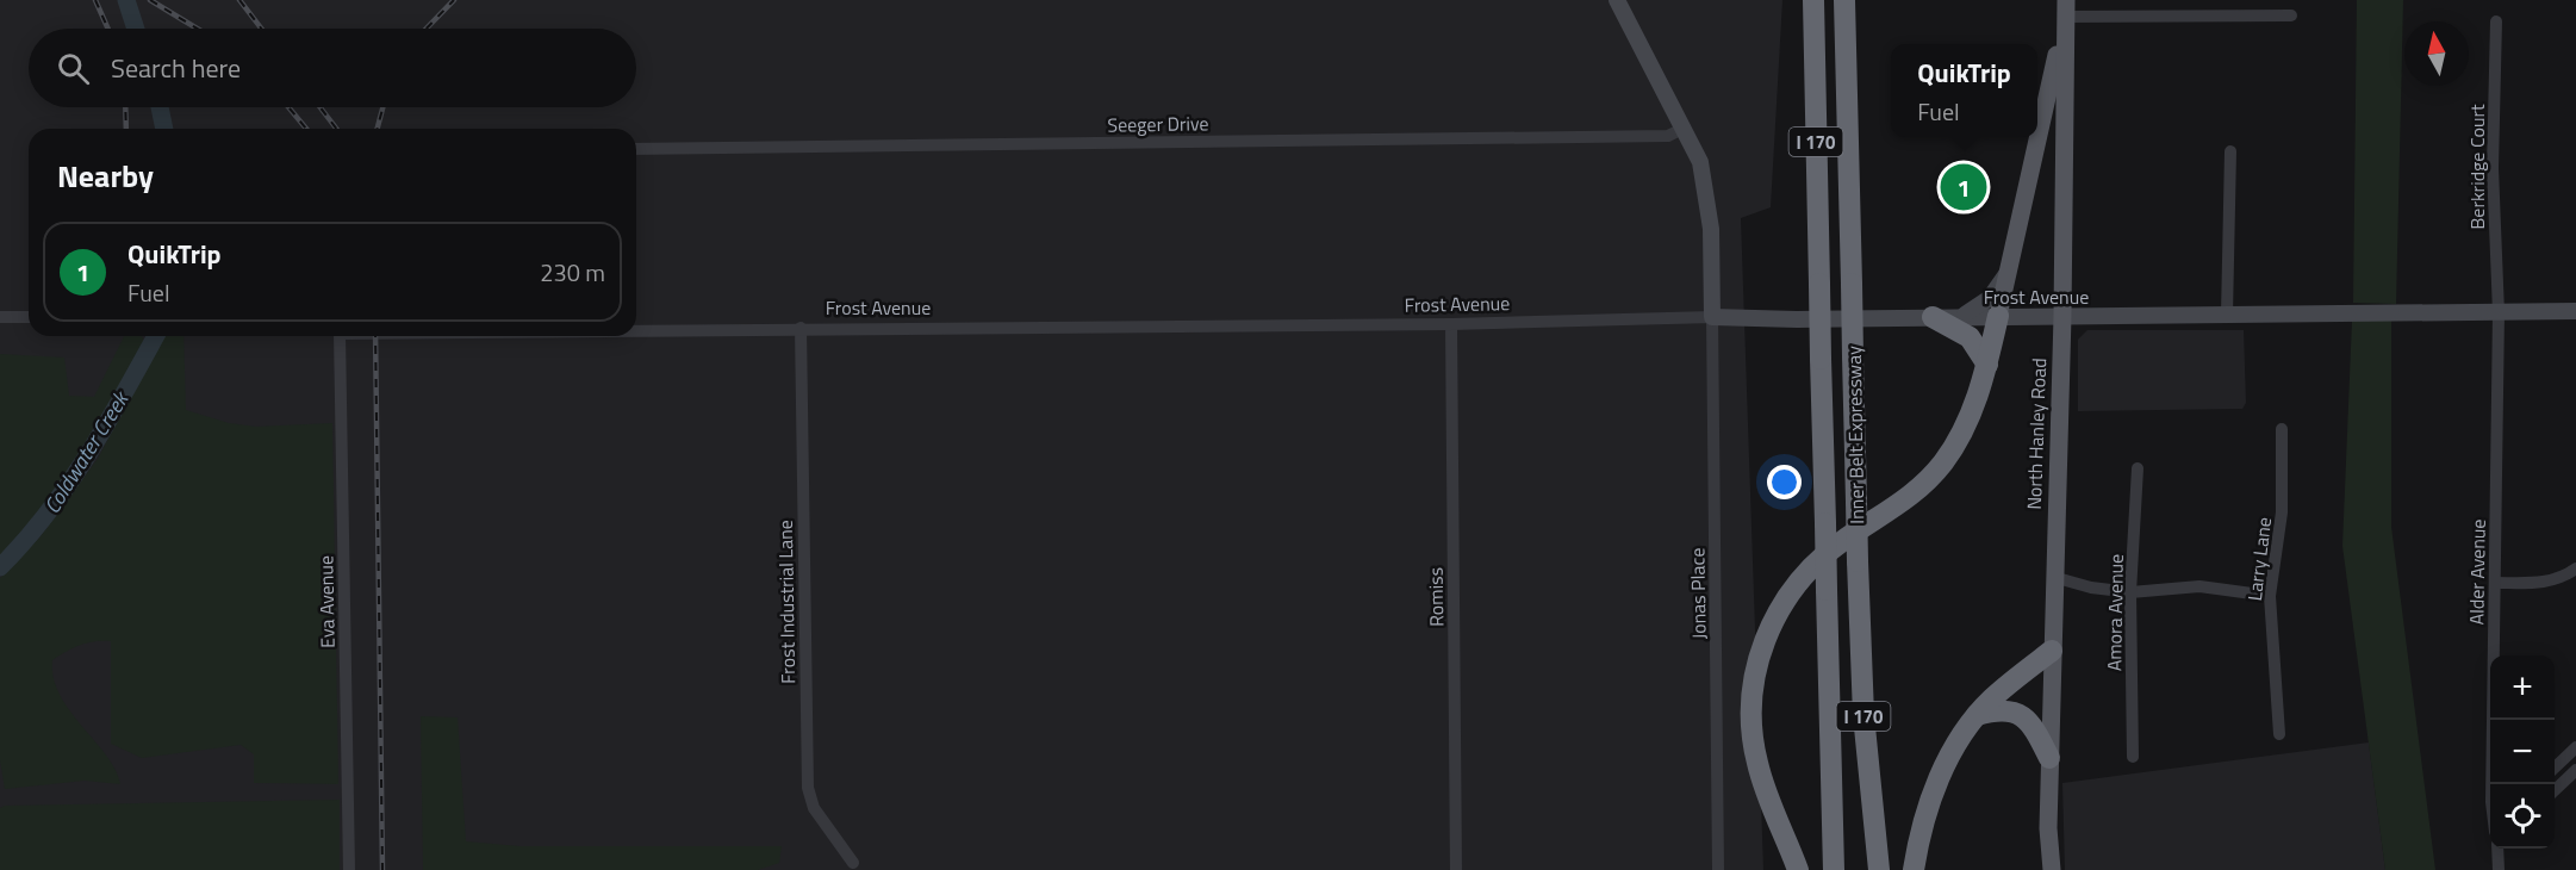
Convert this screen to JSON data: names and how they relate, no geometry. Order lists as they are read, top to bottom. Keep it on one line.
{"streets":{"highway":["I 170","Inner Belt Expressway"],"main road":["North Hanley Road"],"street":["Seeger Drive","Berkridge Court","Frost Avenue","Larry Lane","Alder Avenue","Jonas Place","Romiss","Eva Avenue","Frost Industrial Lane","Amora Avenue"]},"crossings":[["Berkridge Court","Frost Avenue"],["Berkridge Court","Alder Avenue"],["Frost Avenue","North Hanley Road"],["Frost Avenue","Alder Avenue"],["Frost Avenue","Jonas Place"],["Frost Avenue","Romiss"],["Frost Avenue","Frost Industrial Lane"]],"water":["Coldwater Creek"],"north":"top","page":{"search":"Search here","popup":["QuikTrip","Fuel"],"heading":"Nearby","pins":"1","list":[{"mark":"1","name":"QuikTrip","note":"Fuel","value":"230 m"}],"map_buttons":["+","−"]}}
